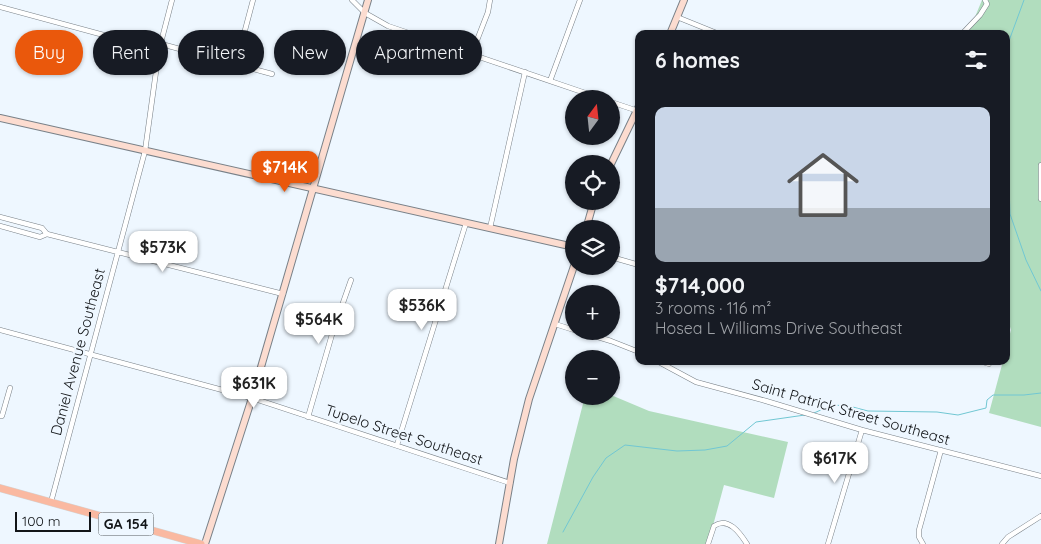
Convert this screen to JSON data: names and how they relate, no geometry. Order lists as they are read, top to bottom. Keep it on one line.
{"streets":{"main road":["GA 154"],"street":["Daniel Avenue Southeast","Saint Patrick Street Southeast","Tupelo Street Southeast"]},"crossings":[["Daniel Avenue Southeast","Tupelo Street Southeast"],["Daniel Avenue Southeast","GA 154"]],"scale_bar":"100 m","north":"top","page":{"chip":["Buy","Rent","Filters","New","Apartment"],"heading":"6 homes","map_buttons":["+","−"],"list":[{"name":"$714,000","note":"3 rooms · 116 m² · Hosea L Williams Drive Southeast"}],"price":["$714K","$573K","$536K","$564K","$631K","$617K"],"scale":"100 m"}}
